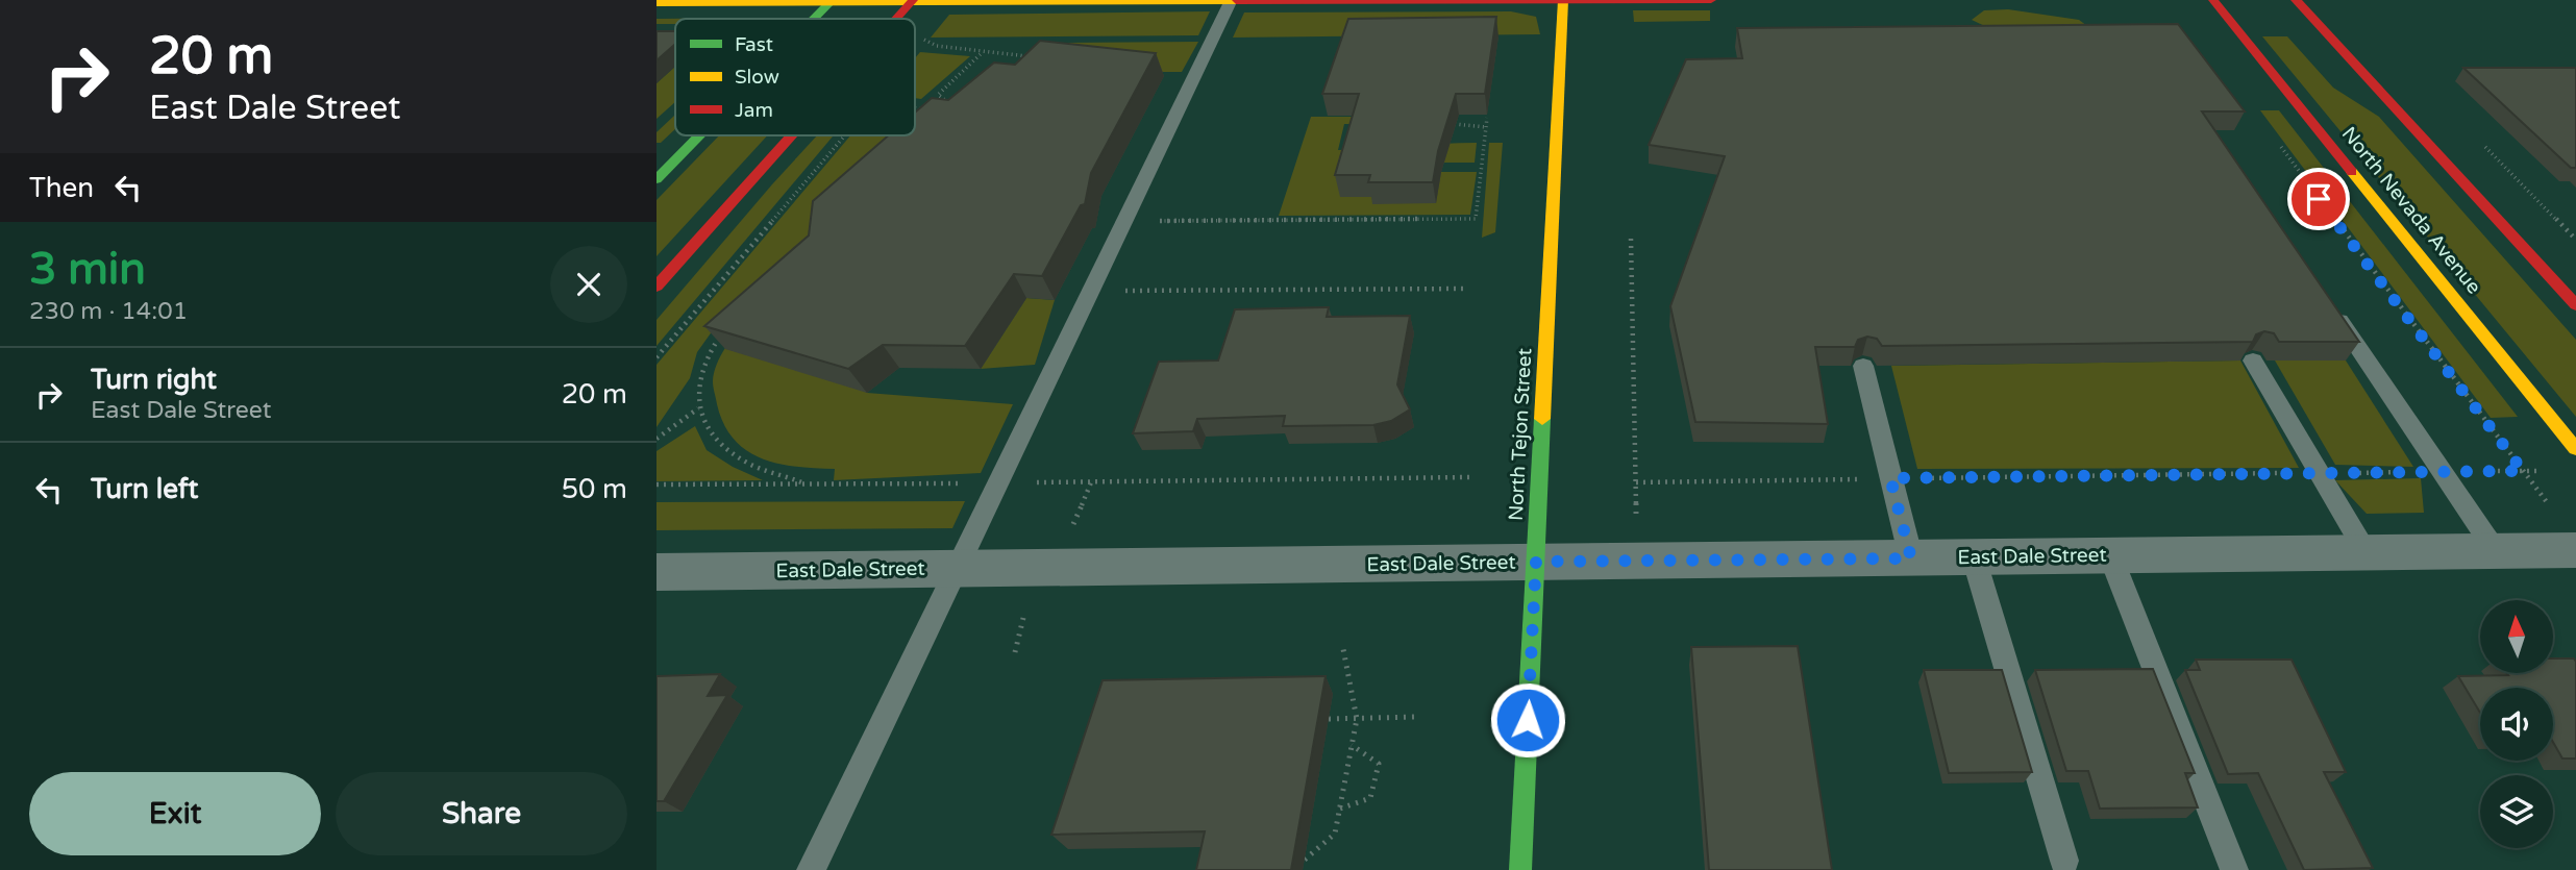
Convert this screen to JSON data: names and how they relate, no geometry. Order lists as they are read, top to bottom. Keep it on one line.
{"streets":{"street":["North Nevada Avenue","North Tejon Street","East Dale Street"]},"crossings":[["North Tejon Street","East Dale Street"]],"legend":["Fast","Slow","Jam"],"north":"top","page":{"turn":["20 m","East Dale Street"],"then":"Then","heading":["3 min","230 m · 14:01"],"list":[{"name":"Turn right","note":"East Dale Street","value":"20 m"},{"name":"Turn left","value":"50 m"}],"buttons":["Exit","Share"]}}
